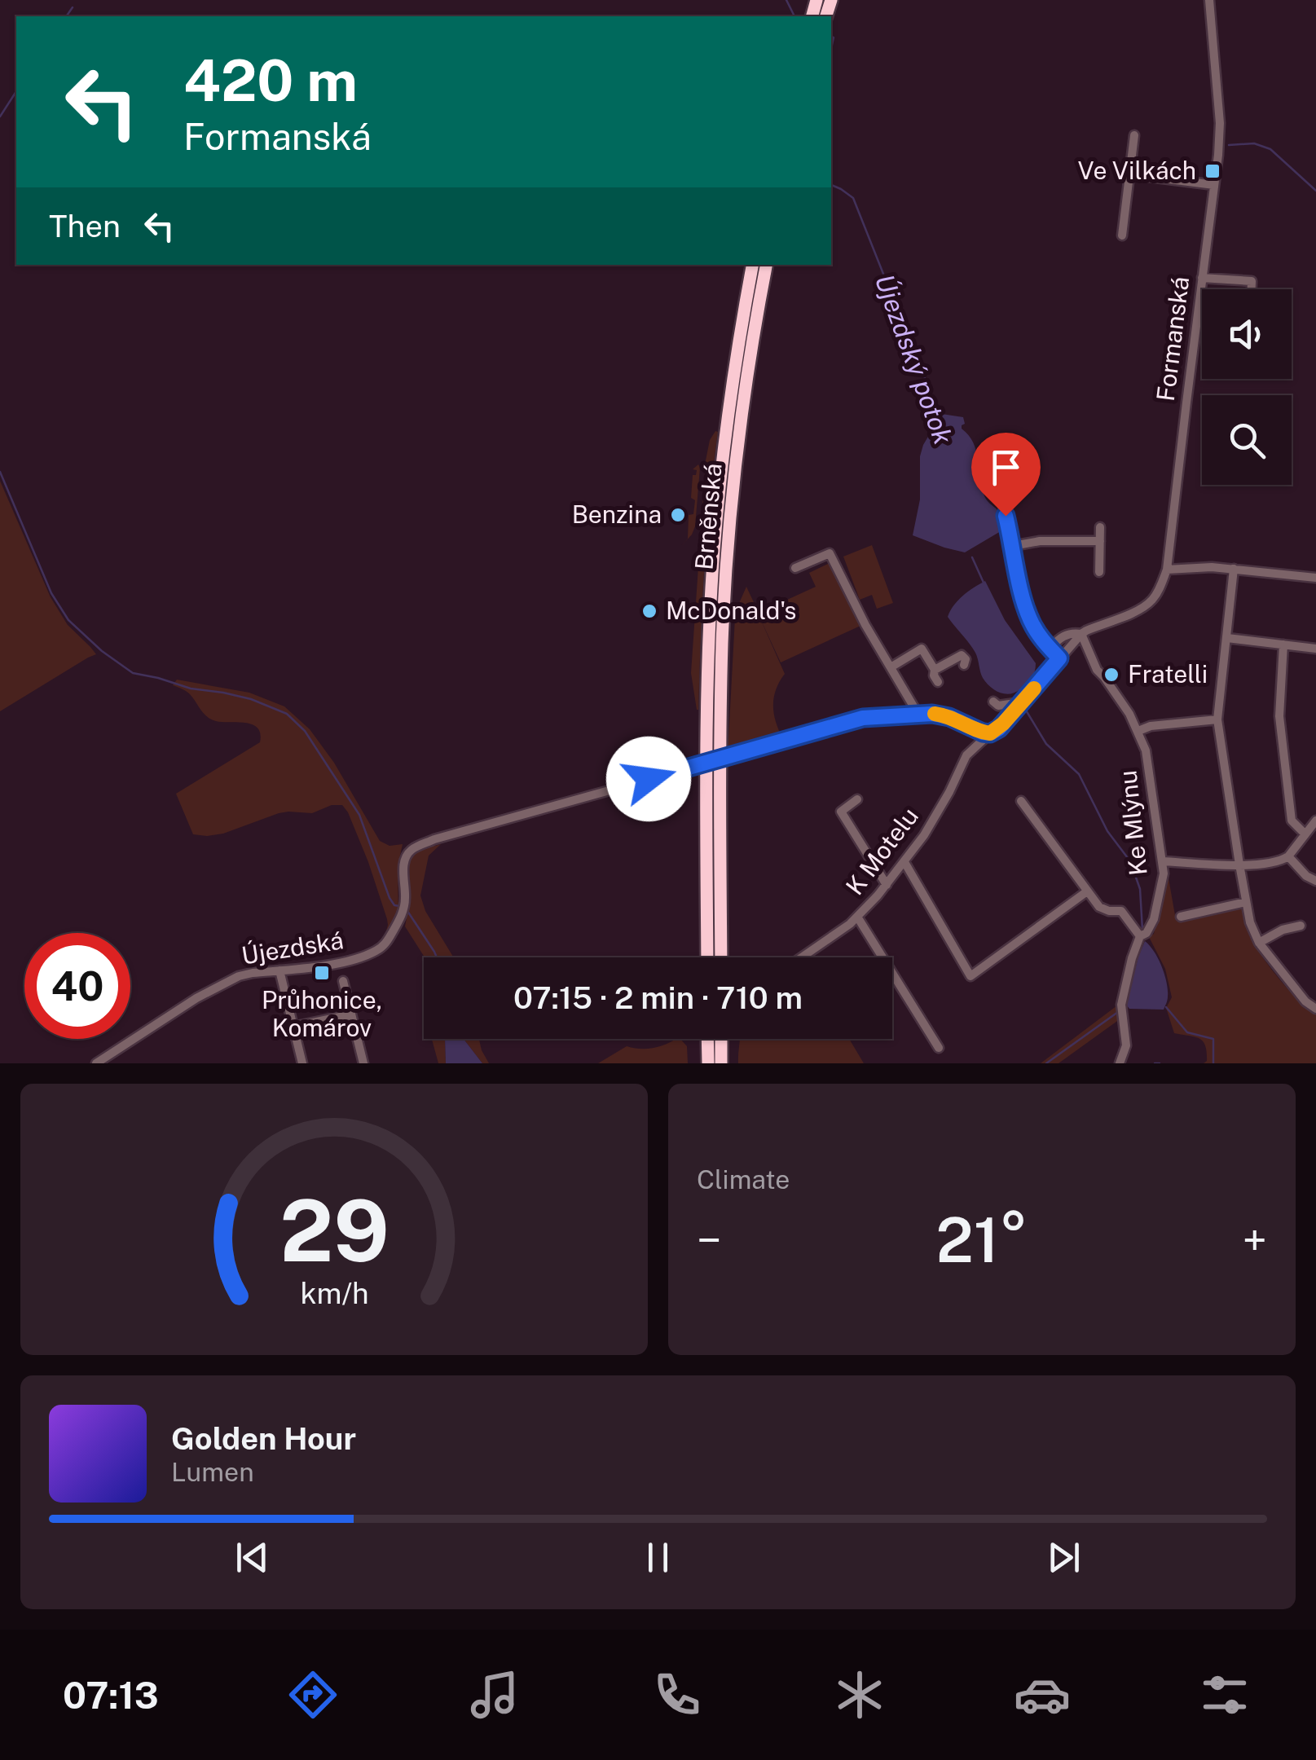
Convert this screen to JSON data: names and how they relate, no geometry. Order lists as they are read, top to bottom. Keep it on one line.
{"streets":{"highway":["Brněnská"],"street":["Formanská","Ke Mlýnu","K Motelu","Újezdská"]},"crossings":[["Formanská","Ke Mlýnu"],["Formanská","K Motelu"]],"water":["Újezdský potok"],"places":{"transit":["Ve Vilkách","Průhonice, Komárov"],"other":["Benzina","McDonald's","Fratelli"]},"page":{"turn":["420 m","Formanská"],"then":"Then","limit":"40","trip":"07:15 · 2 min · 710 m","tile":"Climate","heat":["−","21°","+"],"song":["Golden Hour","Lumen"],"tabs":"07:13","gauge":["29","km/h"]}}
